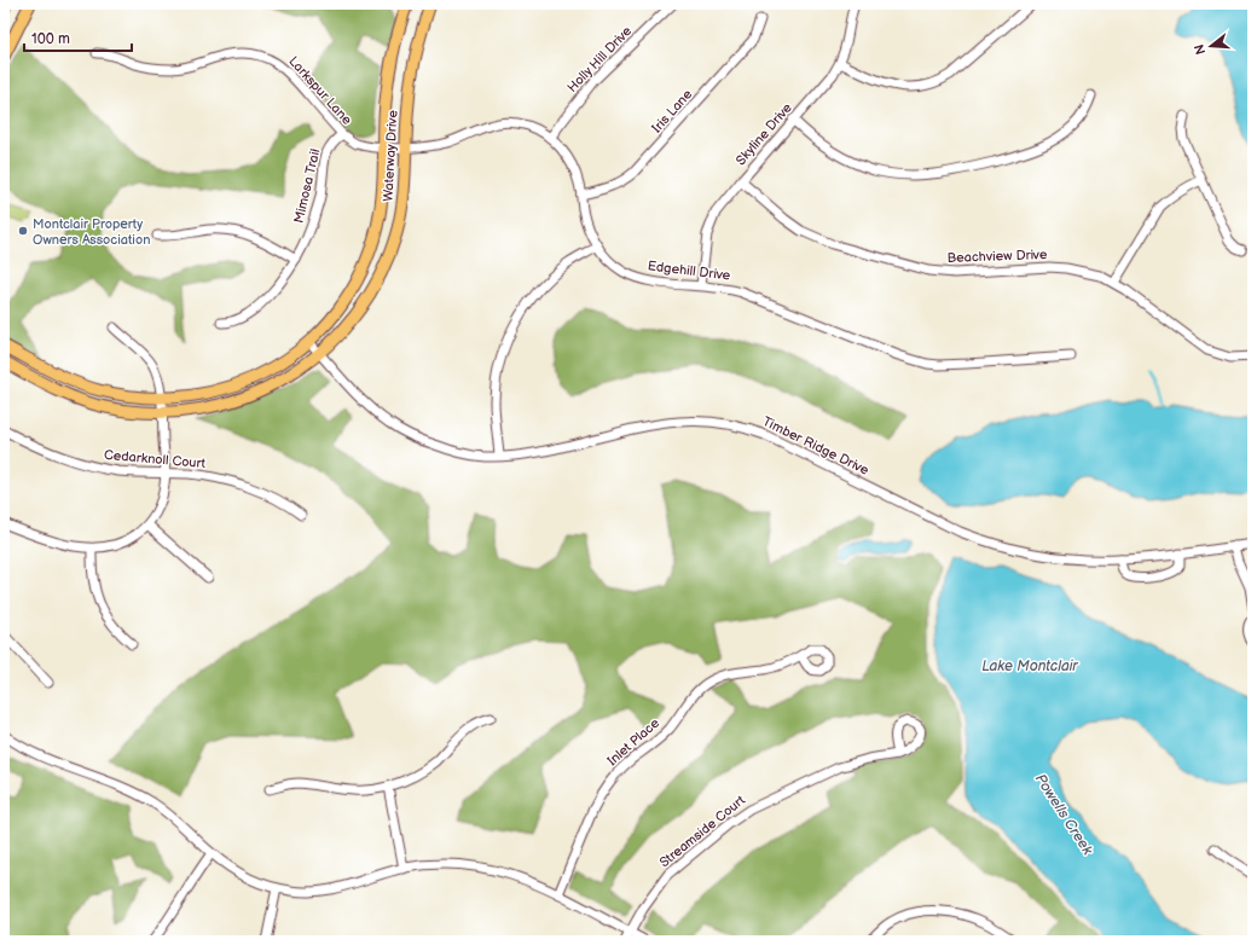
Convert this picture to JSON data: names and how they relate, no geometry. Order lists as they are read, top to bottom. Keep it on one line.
{"streets":{"main road":["Waterway Drive"],"street":["Holly Hill Drive","Larkspur Lane","Iris Lane","Skyline Drive","Mimosa Trail","Beachview Drive","Edgehill Drive","Timber Ridge Drive","Cedarknoll Court","Inlet Place","Streamside Court"]},"crossings":[["Holly Hill Drive","Edgehill Drive"],["Larkspur Lane","Waterway Drive"],["Larkspur Lane","Mimosa Trail"],["Larkspur Lane","Edgehill Drive"],["Iris Lane","Edgehill Drive"],["Skyline Drive","Beachview Drive"],["Skyline Drive","Edgehill Drive"],["Waterway Drive","Edgehill Drive"],["Waterway Drive","Timber Ridge Drive"]],"water":["Lake Montclair","Powells Creek"],"places":["Montclair Property Owners Association"],"scale_bar":"100 m","north":"left"}
